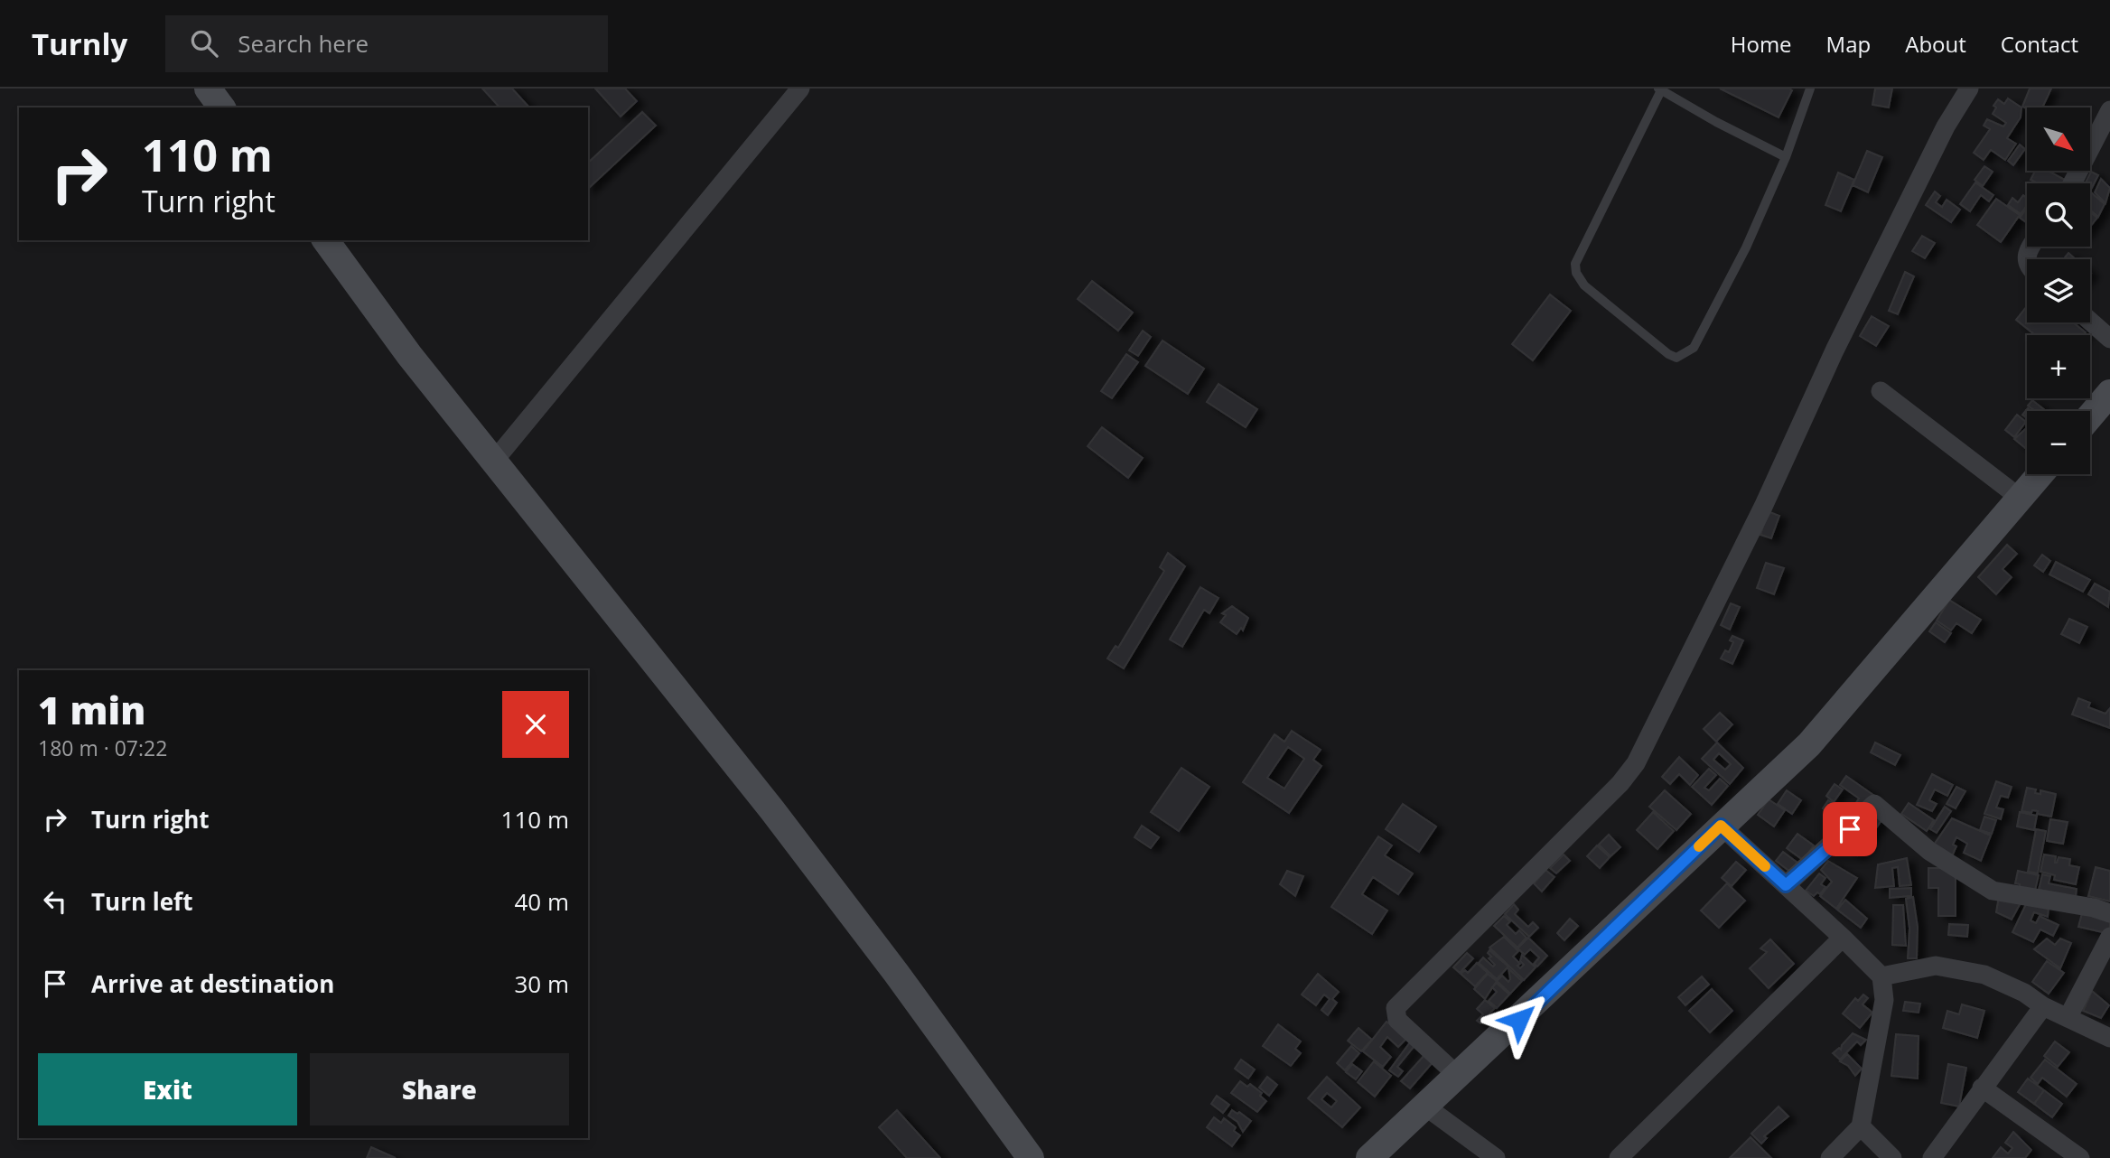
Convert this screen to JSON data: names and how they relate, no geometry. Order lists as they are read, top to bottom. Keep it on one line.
{"north":"bottom right","page":{"header":"Turnly","search":"Search here","nav":["Home","Map","About","Contact"],"map_buttons":["+","−"],"turn":["110 m","Turn right"],"heading":["1 min","180 m · 07:22"],"list":[{"name":"Turn right","value":"110 m"},{"name":"Turn left","value":"40 m"},{"name":"Arrive at destination","value":"30 m"}],"buttons":["Exit","Share"]}}
